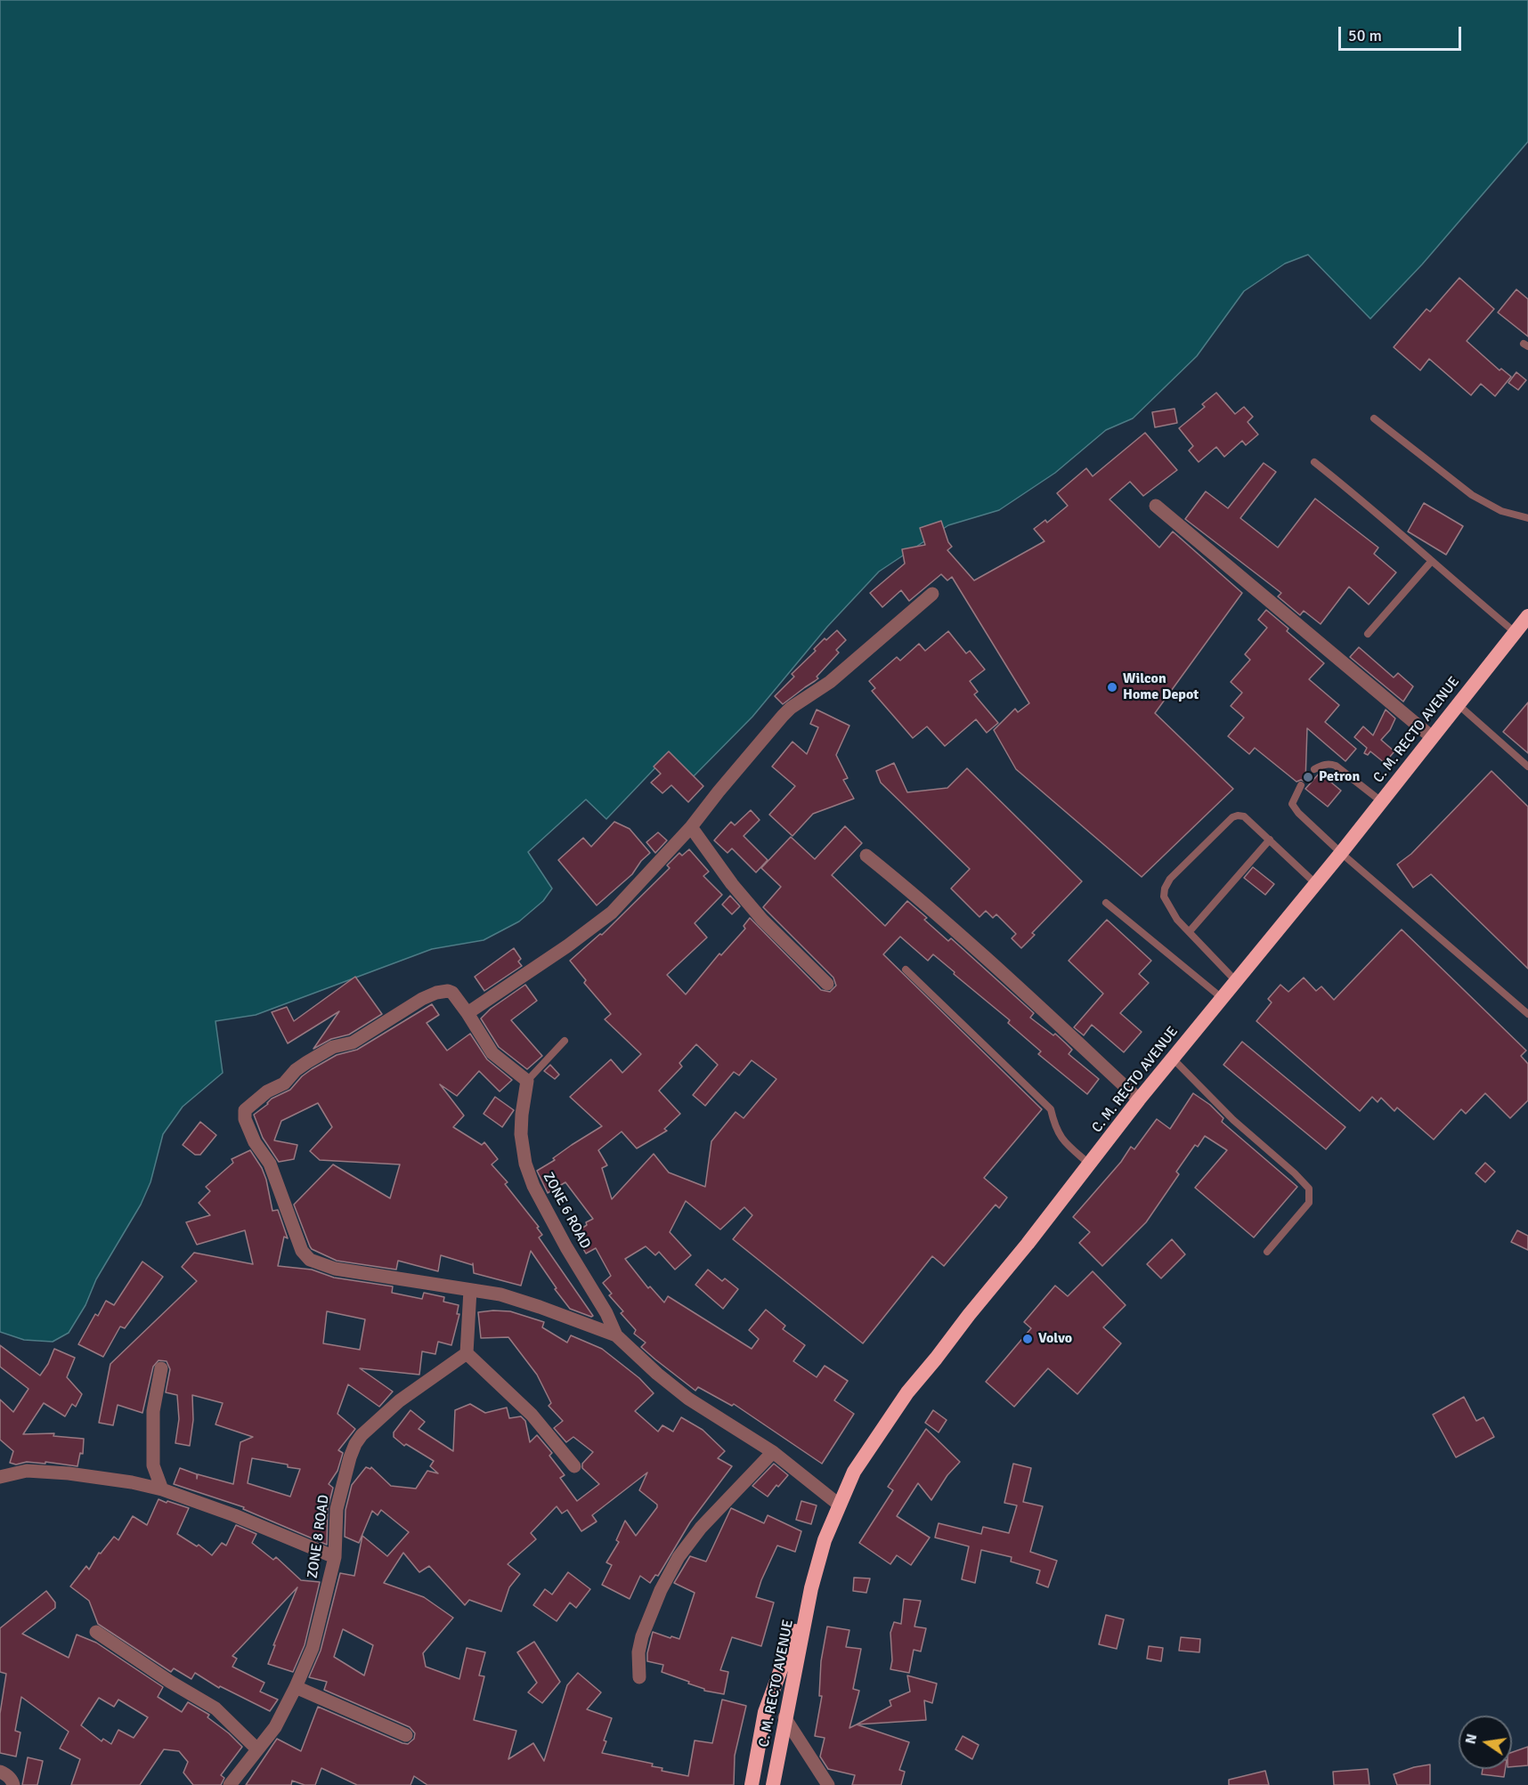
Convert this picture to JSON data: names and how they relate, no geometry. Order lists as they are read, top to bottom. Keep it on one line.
{"streets":{"highway":["C. M. RECTO AVENUE"],"street":["ZONE 6 ROAD","ZONE 8 ROAD"]},"crossings":[["C. M. RECTO AVENUE","ZONE 6 ROAD"]],"places":["Wilcon Home Depot","Petron","Volvo"],"scale_bar":"50 m","north":"left"}
